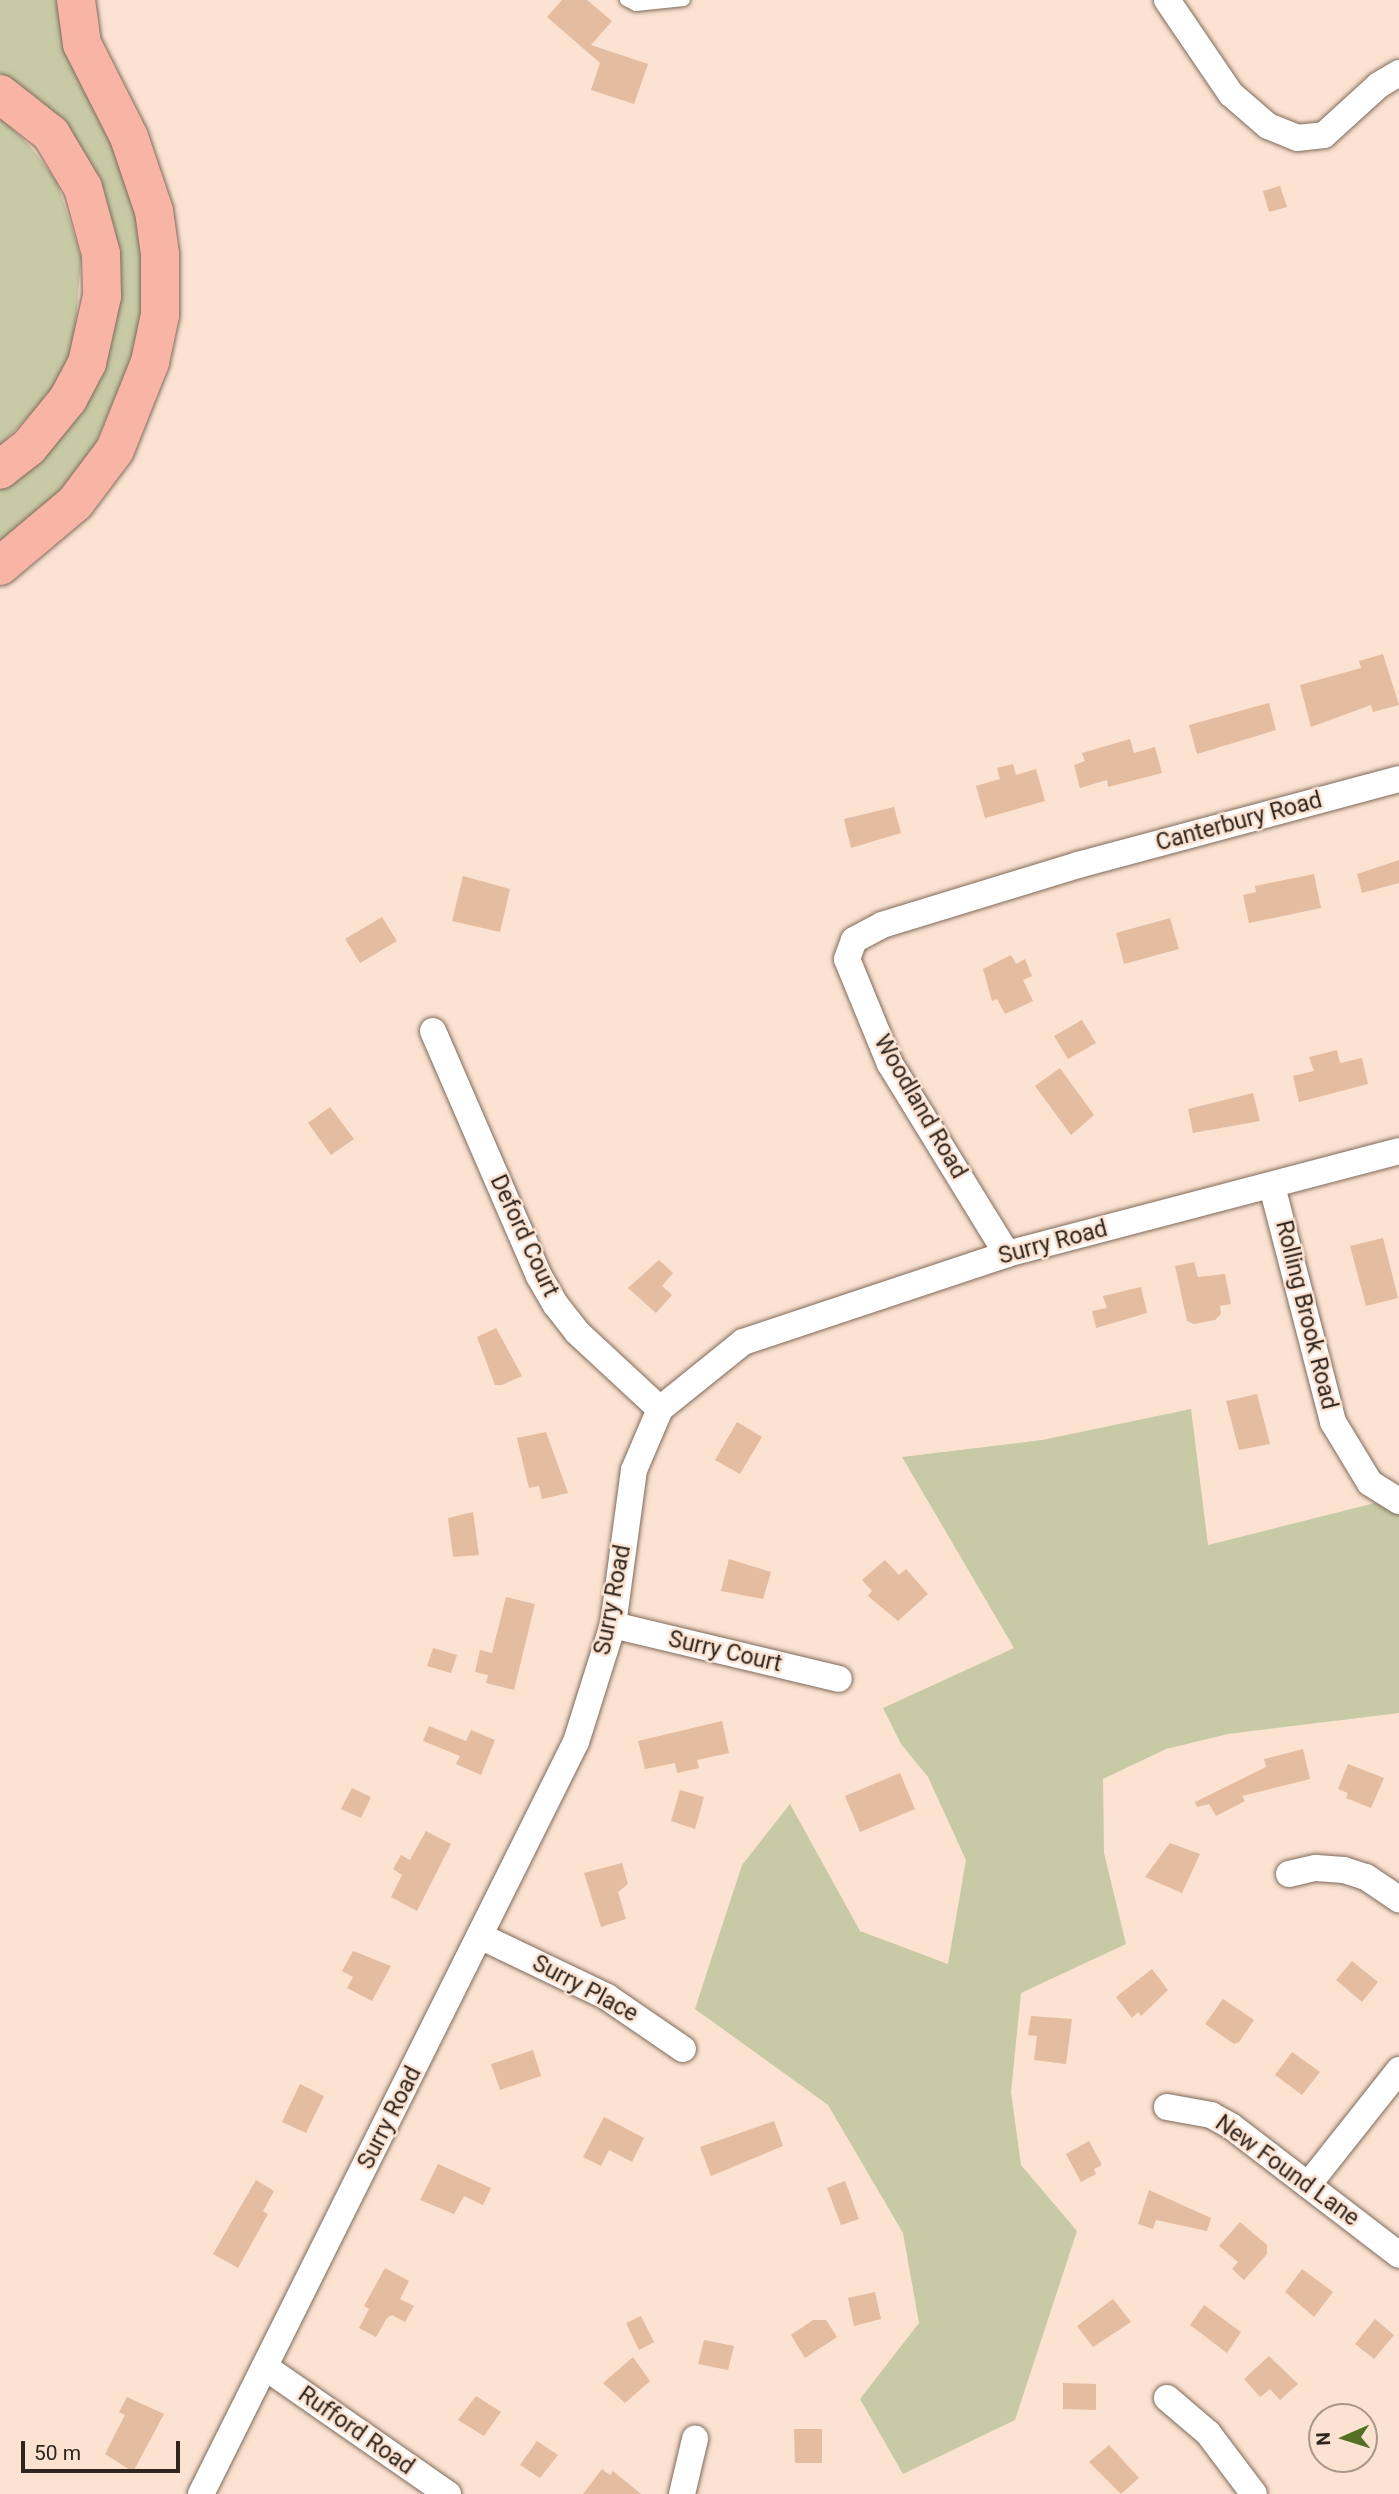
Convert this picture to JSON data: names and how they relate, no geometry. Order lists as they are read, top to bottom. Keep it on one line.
{"streets":{"street":["Canterbury Road","Woodland Road","Deford Court","Surry Road","Rolling Brook Road","Surry Court","Surry Place","New Found Lane","Rufford Road"]},"crossings":[["Canterbury Road","Woodland Road"],["Woodland Road","Surry Road"],["Deford Court","Surry Road"],["Surry Road","Rolling Brook Road"],["Surry Road","Surry Court"],["Surry Road","Surry Place"],["Surry Road","Rufford Road"]],"scale_bar":"50 m","north":"left"}
